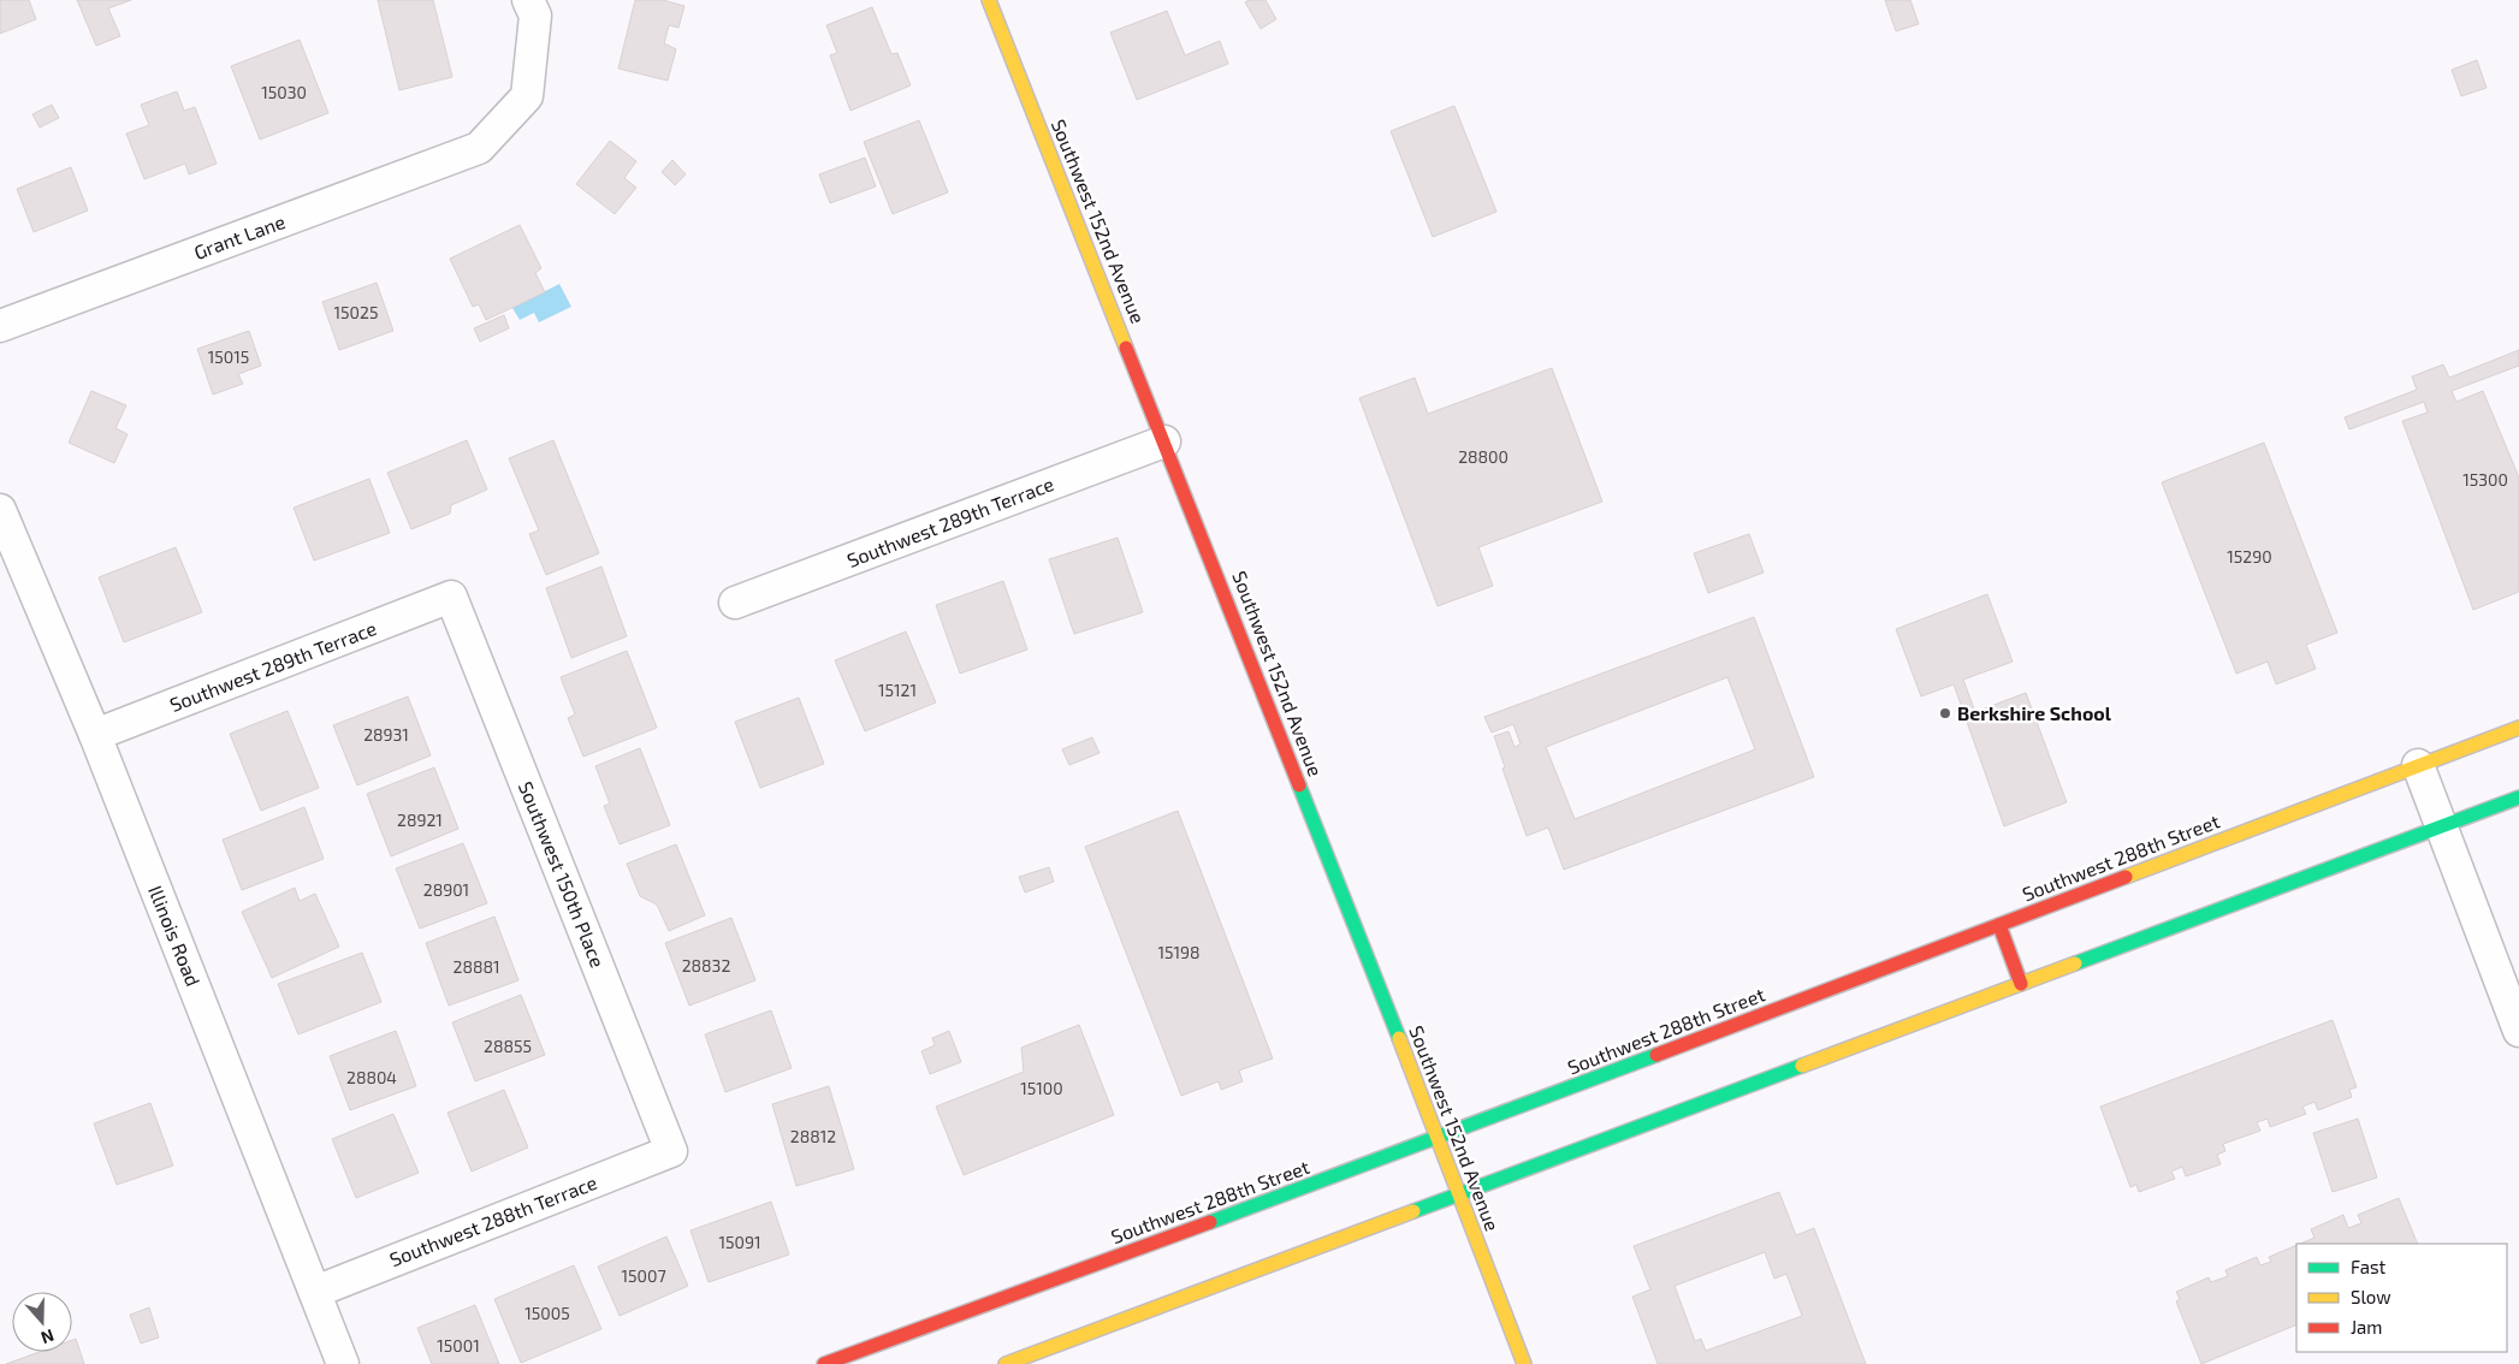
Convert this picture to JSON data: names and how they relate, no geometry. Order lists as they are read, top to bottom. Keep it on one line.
{"streets":{"main road":["Southwest 152nd Avenue","Southwest 288th Street"],"street":["Grant Lane","Southwest 289th Terrace","Southwest 150th Place","Illinois Road","Southwest 288th Terrace"]},"crossings":[["Southwest 152nd Avenue","Southwest 289th Terrace"],["Southwest 152nd Avenue","Southwest 288th Street"],["Southwest 289th Terrace","Southwest 150th Place"],["Southwest 289th Terrace","Illinois Road"],["Southwest 150th Place","Southwest 288th Terrace"],["Illinois Road","Southwest 288th Terrace"]],"places":["Berkshire School"],"house_numbers":["15030","15025","15015","28800","15300","15290","15121","28931","28921","28901","15198","28832","28881","28855","28804","15100","28812","15091","15007","15005","15001"],"legend":["Fast","Slow","Jam"],"north":"bottom"}
